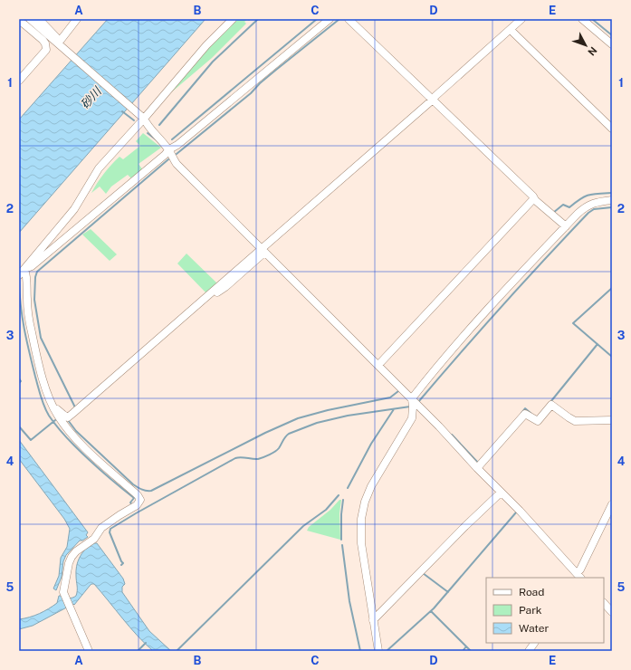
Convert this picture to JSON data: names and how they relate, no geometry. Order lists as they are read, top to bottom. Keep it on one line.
{"water":["砂川"],"legend":["Road","Park","Water"],"north":"bottom right","grid":{"columns":["A","B","C","D","E"],"rows":["1","2","3","4","5"]}}
